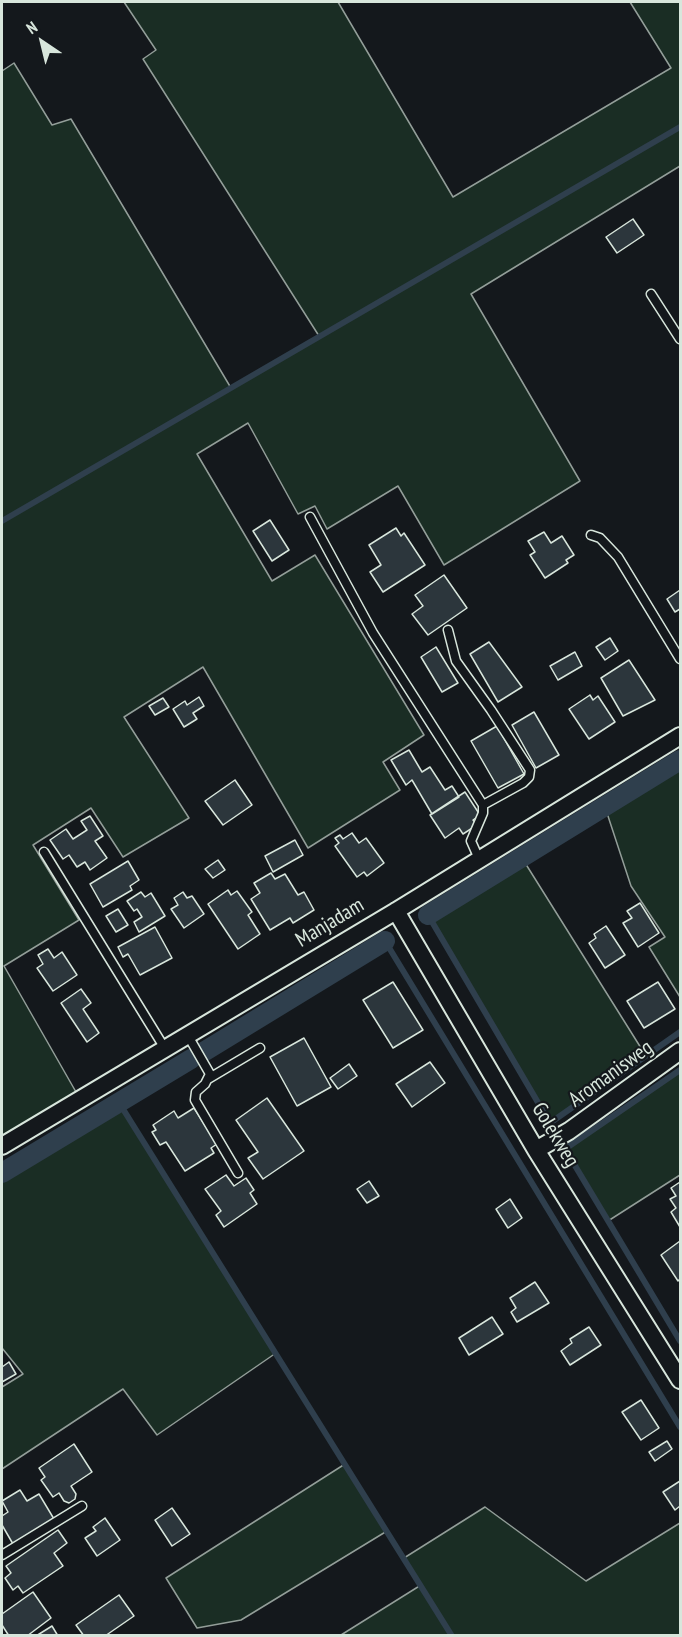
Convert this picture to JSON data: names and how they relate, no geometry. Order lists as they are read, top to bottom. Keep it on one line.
{"streets":{"street":["Manjadam","Aromanisweg","Golekweg"]},"crossings":[["Manjadam","Golekweg"],["Aromanisweg","Golekweg"]],"north":"top left"}
